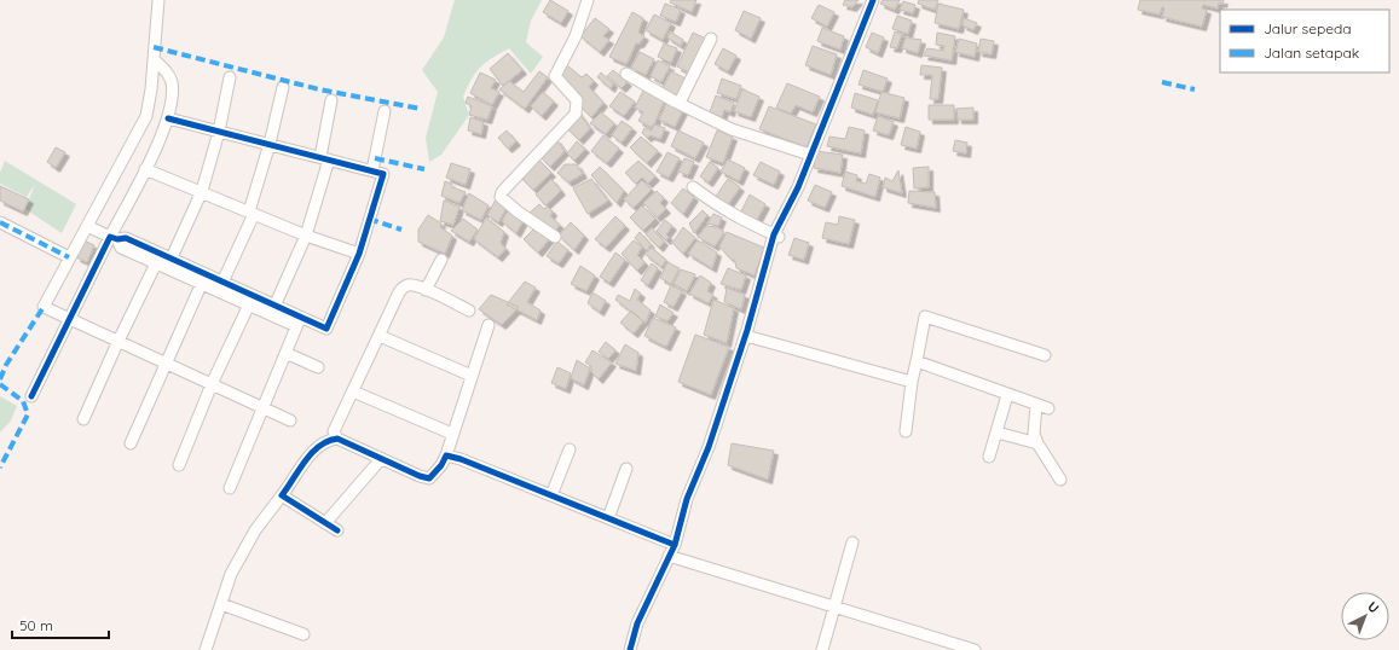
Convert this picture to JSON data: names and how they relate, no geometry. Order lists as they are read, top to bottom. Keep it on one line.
{"legend":["Jalur sepeda","Jalan setapak"],"scale_bar":"50 m","north":"top right"}
